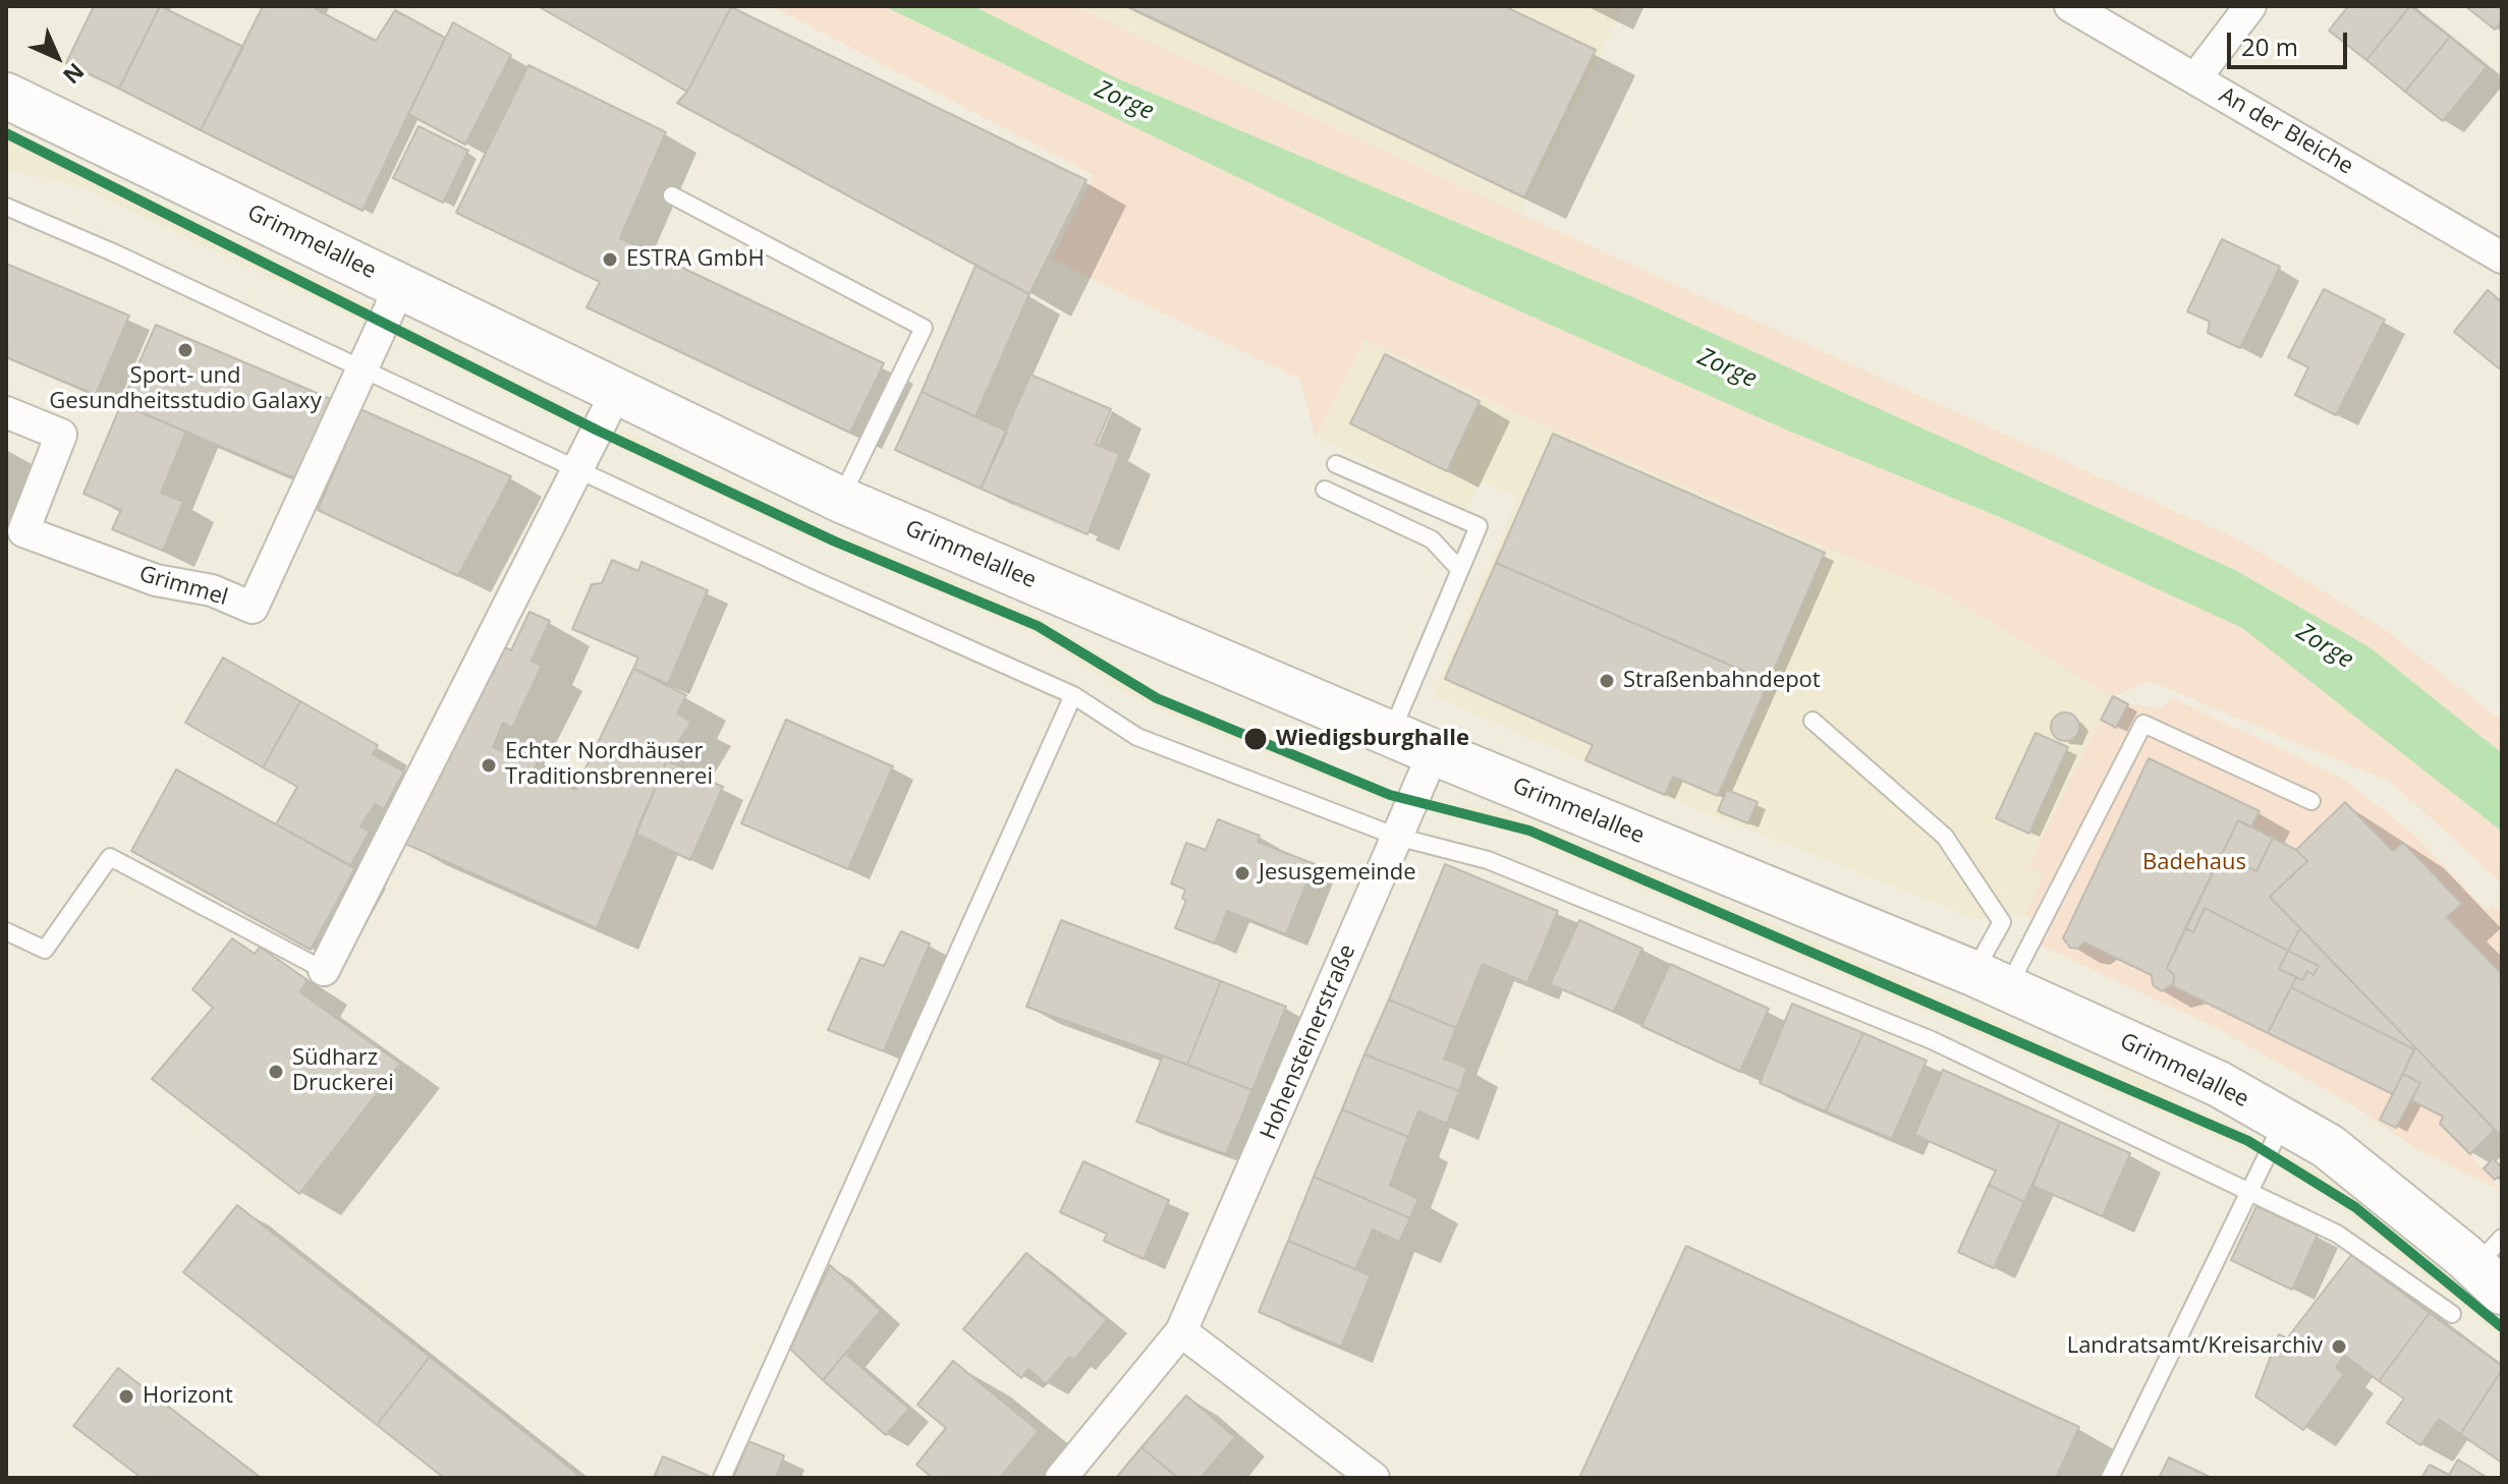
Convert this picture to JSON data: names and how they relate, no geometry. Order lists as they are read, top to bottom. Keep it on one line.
{"streets":{"main road":["Grimmelallee"],"street":["An der Bleiche","Grimmel","Hohensteinerstraße"]},"crossings":[["Grimmelallee","Grimmel"],["Grimmelallee","Hohensteinerstraße"]],"water":["Zorge"],"parks":["Badehaus"],"places":["ESTRA GmbH","Sport- und Gesundheitsstudio Galaxy","Straßenbahndepot","Wiedigsburghalle","Echter Nordhäuser Traditionsbrennerei","Jesusgemeinde","Südharz Druckerei","Landratsamt/Kreisarchiv","Horizont"],"scale_bar":"20 m","north":"bottom right"}
